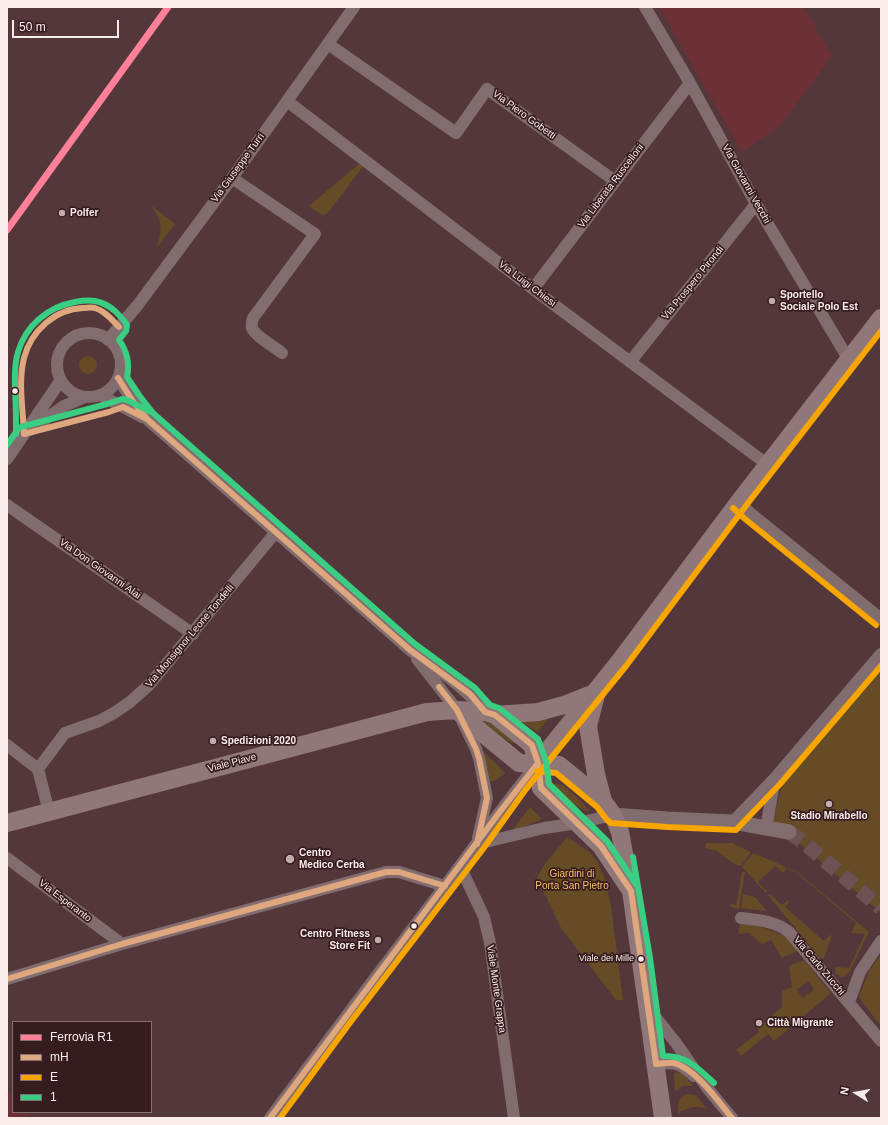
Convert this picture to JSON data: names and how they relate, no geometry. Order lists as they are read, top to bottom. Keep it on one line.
{"streets":{"main road":["Viale Piave"],"street":["Via Piero Gobetti","Via Giuseppe Turri","Via Giovanni Vecchi","Via Liberata Ruscelloni","Via Prospero Pirondi","Via Luigi Chiesi","Via Don Giovanni Alai","Via Monsignor Leone Tondelli","Via Esperanto","Via Carlo Zucchi","Viale Monte Grappa"]},"crossings":[["Via Piero Gobetti","Via Giuseppe Turri"],["Via Piero Gobetti","Via Liberata Ruscelloni"],["Via Giuseppe Turri","Via Luigi Chiesi"],["Via Giovanni Vecchi","Via Liberata Ruscelloni"],["Via Giovanni Vecchi","Via Prospero Pirondi"],["Via Liberata Ruscelloni","Via Luigi Chiesi"],["Via Prospero Pirondi","Via Luigi Chiesi"],["Via Don Giovanni Alai","Via Monsignor Leone Tondelli"]],"parks":["Giardini di Porta San Pietro"],"places":["Polfer","Sportello Sociale Polo Est","Spedizioni 2020","Stadio Mirabello","Centro Medico Cerba","Centro Fitness Store Fit","Viale dei Mille","Città Migrante"],"lines":["rail line R1","transit line 1","transit line mH","transit line E"],"legend":["Ferrovia R1","mH","E","1"],"scale_bar":"50 m","north":"left"}
